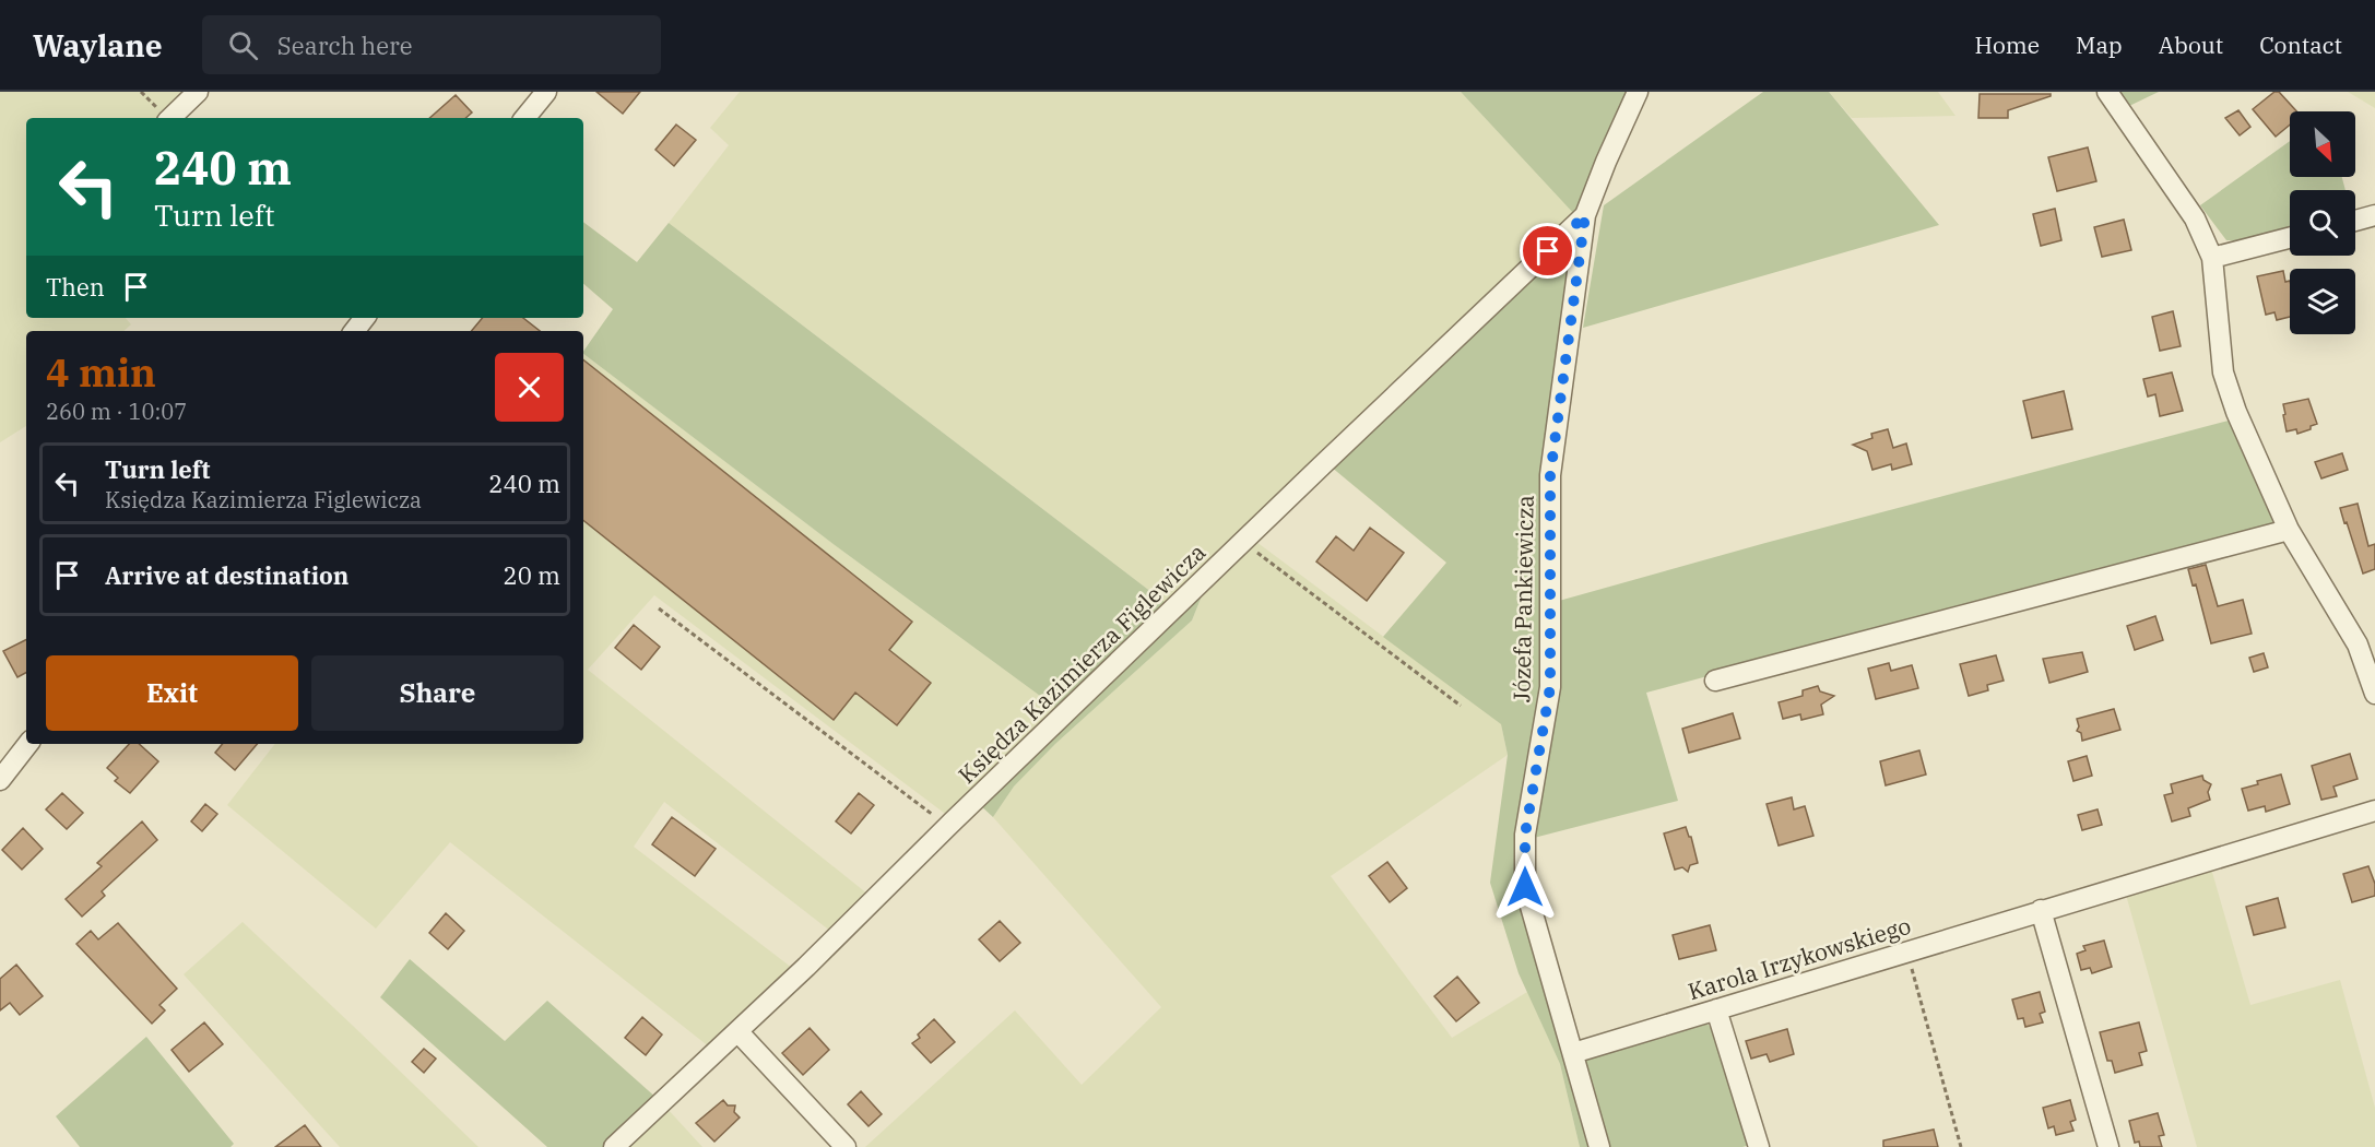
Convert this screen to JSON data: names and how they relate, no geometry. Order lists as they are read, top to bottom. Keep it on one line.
{"streets":{"street":["Józefa Pankiewicza","Księdza Kazimierza Figlewicza","Karola Irzykowskiego"]},"crossings":[["Józefa Pankiewicza","Księdza Kazimierza Figlewicza"],["Józefa Pankiewicza","Karola Irzykowskiego"]],"north":"bottom right","page":{"header":"Waylane","search":"Search here","nav":["Home","Map","About","Contact"],"turn":["240 m","Turn left"],"then":"Then","heading":["4 min","260 m · 10:07"],"list":[{"name":"Turn left","note":"Księdza Kazimierza Figlewicza","value":"240 m"},{"name":"Arrive at destination","value":"20 m"}],"buttons":["Exit","Share"]}}
